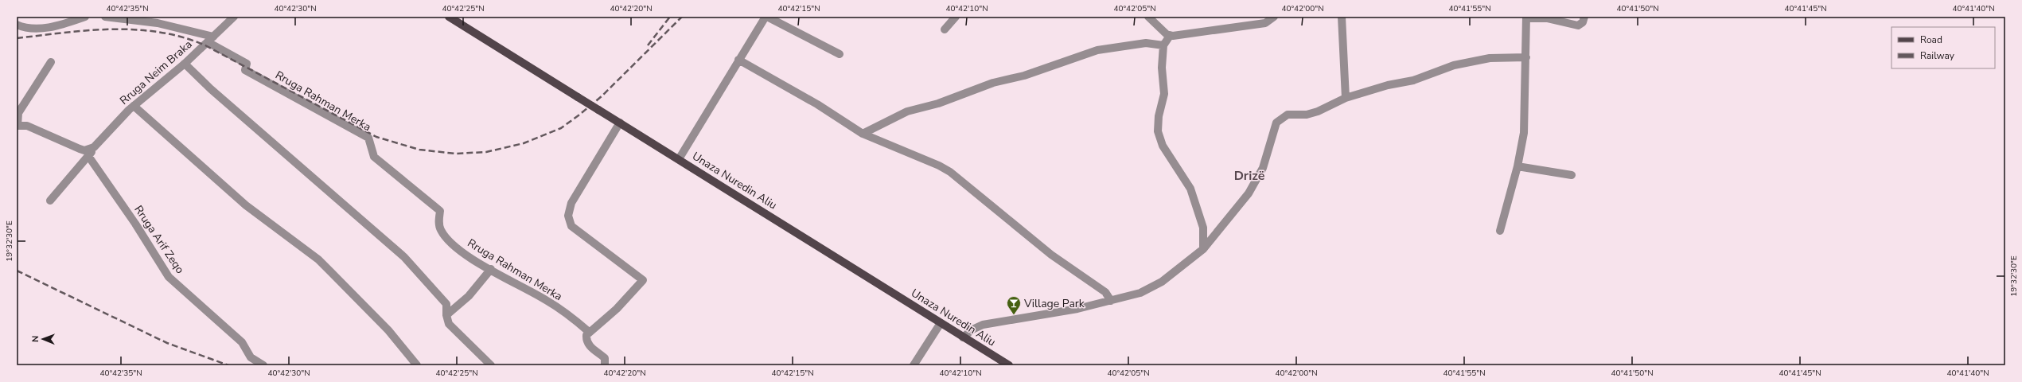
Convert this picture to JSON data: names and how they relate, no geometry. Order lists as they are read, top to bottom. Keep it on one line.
{"streets":{"main road":["Unaza Nuredin Aliu"],"street":["Rruga Neim Braka","Rruga Rahman Merka","Rruga Arif Zeqo"]},"crossings":[["Rruga Neim Braka","Rruga Rahman Merka"],["Rruga Neim Braka","Rruga Arif Zeqo"]],"districts":["Drizë"],"places":{"bar":["Village Park"]},"legend":["Road","Railway"],"north":"left","coordinates":["40°42'35\"N","40°42'30\"N","40°42'25\"N","40°42'20\"N","40°42'15\"N","40°42'10\"N","40°42'05\"N","40°42'00\"N","40°41'55\"N","40°41'50\"N","40°41'45\"N","40°41'40\"N","19°32'30\"E"]}
